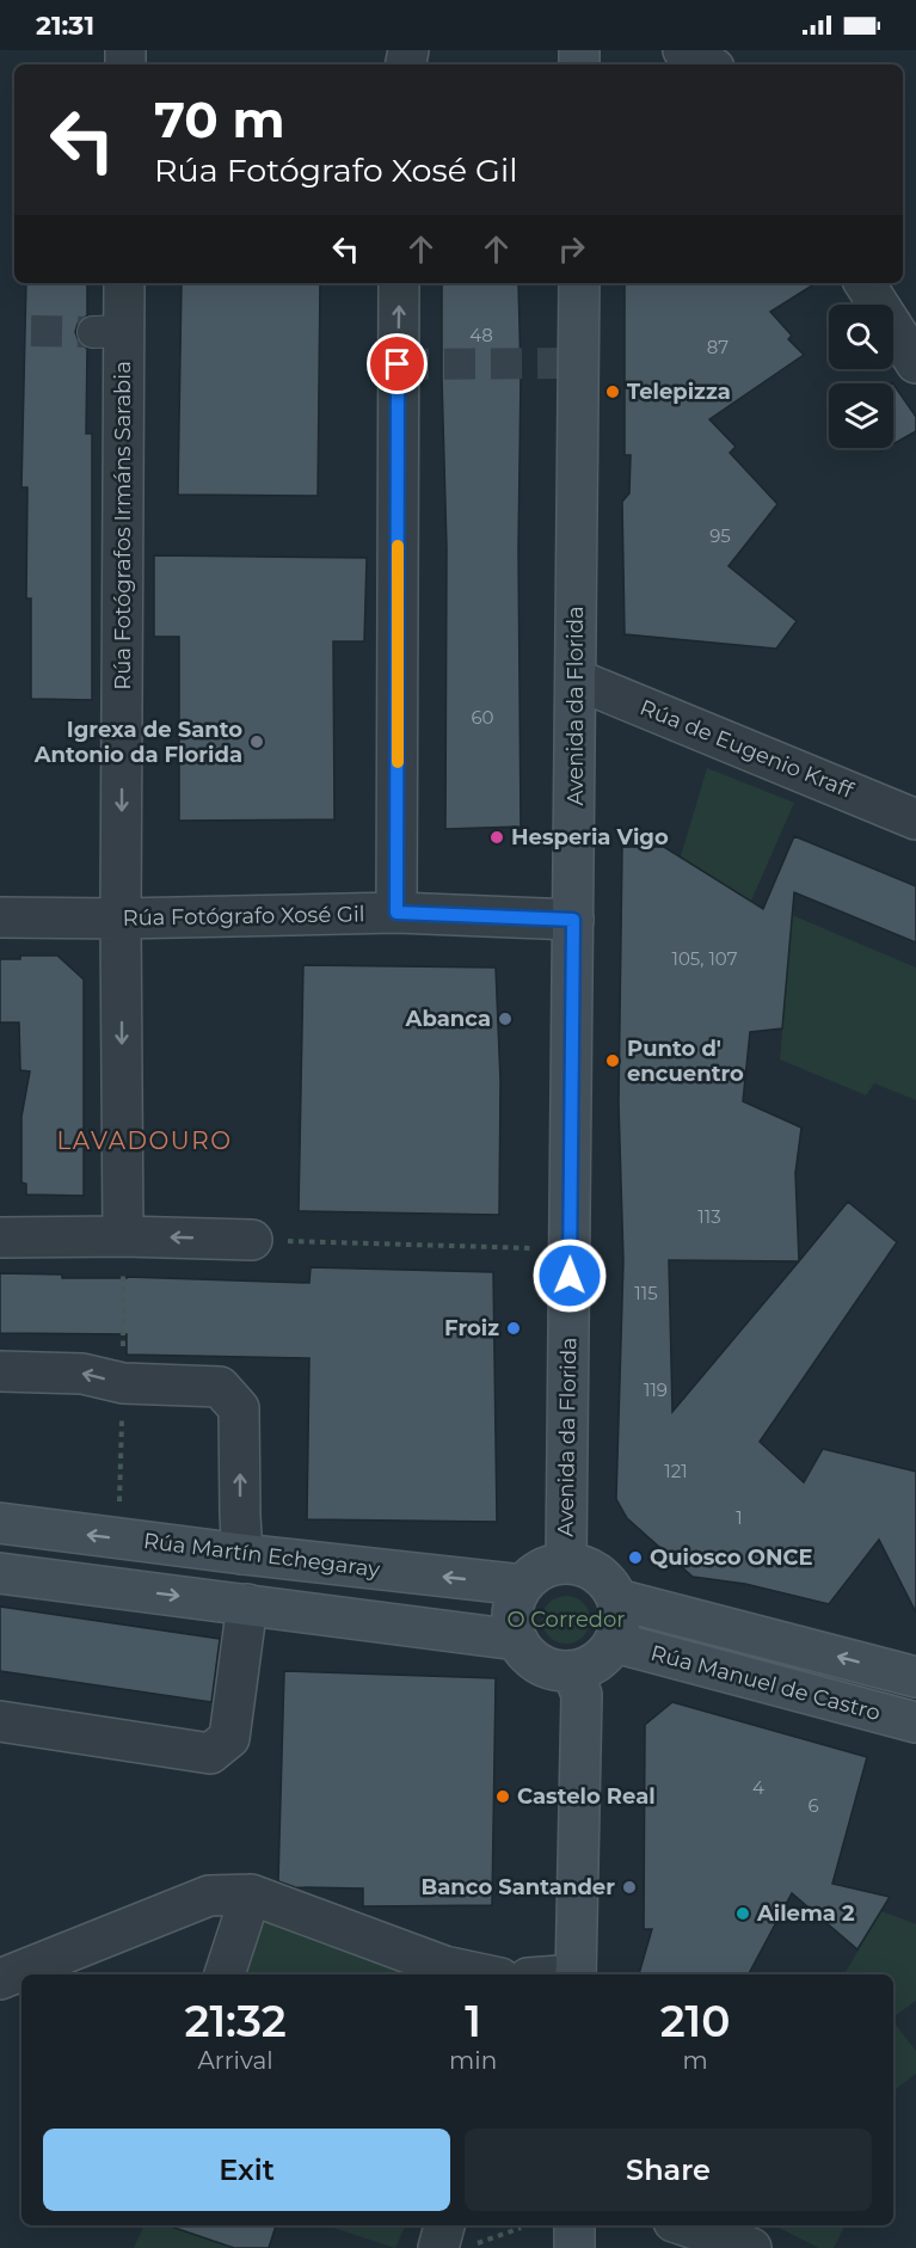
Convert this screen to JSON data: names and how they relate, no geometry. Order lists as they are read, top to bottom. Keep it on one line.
{"streets":{"main road":["Avenida da Florida","Rúa Martín Echegaray","Rúa Manuel de Castro"],"street":["Rúa Fotógrafos Irmáns Sarabia","Rúa de Eugenio Kraff","Rúa Fotógrafo Xosé Gil"]},"crossings":[["Rúa Fotógrafos Irmáns Sarabia","Rúa Fotógrafo Xosé Gil"],["Avenida da Florida","Rúa de Eugenio Kraff"],["Avenida da Florida","Rúa Fotógrafo Xosé Gil"],["Avenida da Florida","Rúa Martín Echegaray"],["Avenida da Florida","Rúa Manuel de Castro"],["Rúa Martín Echegaray","Rúa Manuel de Castro"]],"districts":["LAVADOURO"],"parks":["O Corredor"],"places":["Telepizza","Igrexa de Santo Antonio da Florida","Hesperia Vigo","Abanca","Punto d' encuentro","Froiz","Quiosco ONCE","Castelo Real","Banco Santander","Ailema 2"],"house_numbers":["48","87","95","60","105, 107","113","115","119","121","1","4","6"],"page":{"status":"21:31","turn":["70 m","Rúa Fotógrafo Xosé Gil"],"eta":["21:32","Arrival","1","min","210","m"],"buttons":["Exit","Share"]}}
